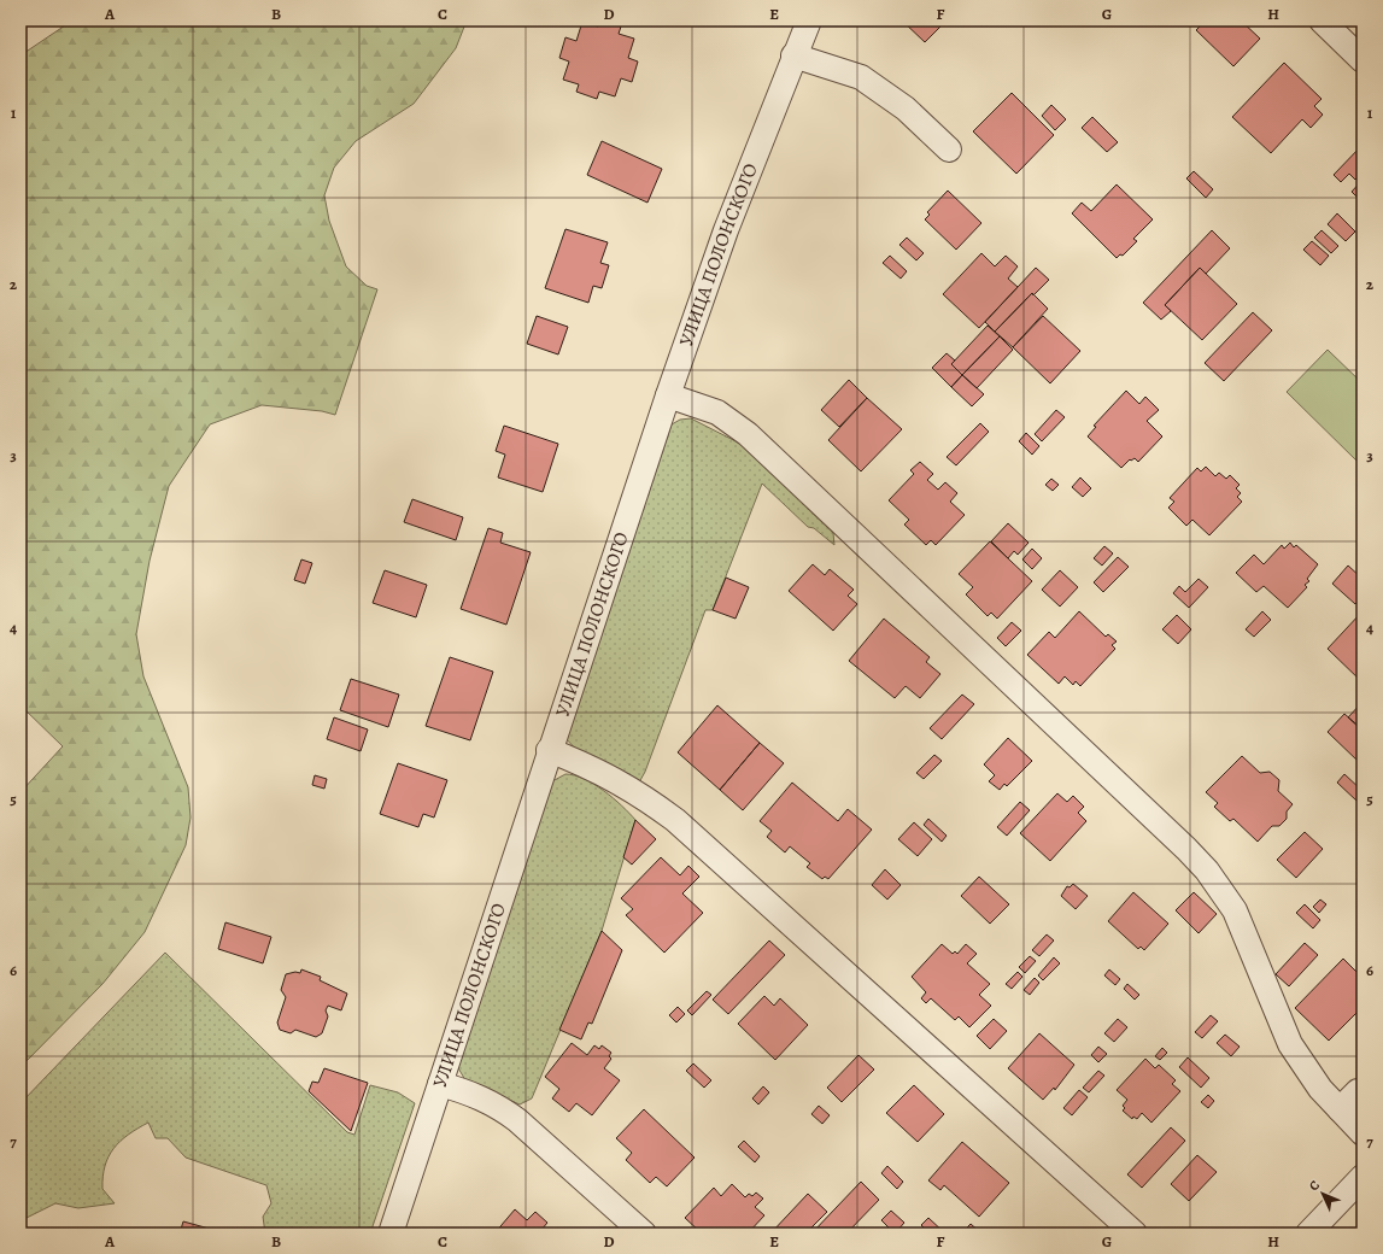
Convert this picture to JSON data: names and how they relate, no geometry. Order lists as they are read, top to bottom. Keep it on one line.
{"streets":{"street":["УЛИЦА ПОЛОНСКОГО"]},"north":"top left","grid":{"columns":["A","B","C","D","E","F","G","H"],"rows":["1","2","3","4","5","6","7"]}}
